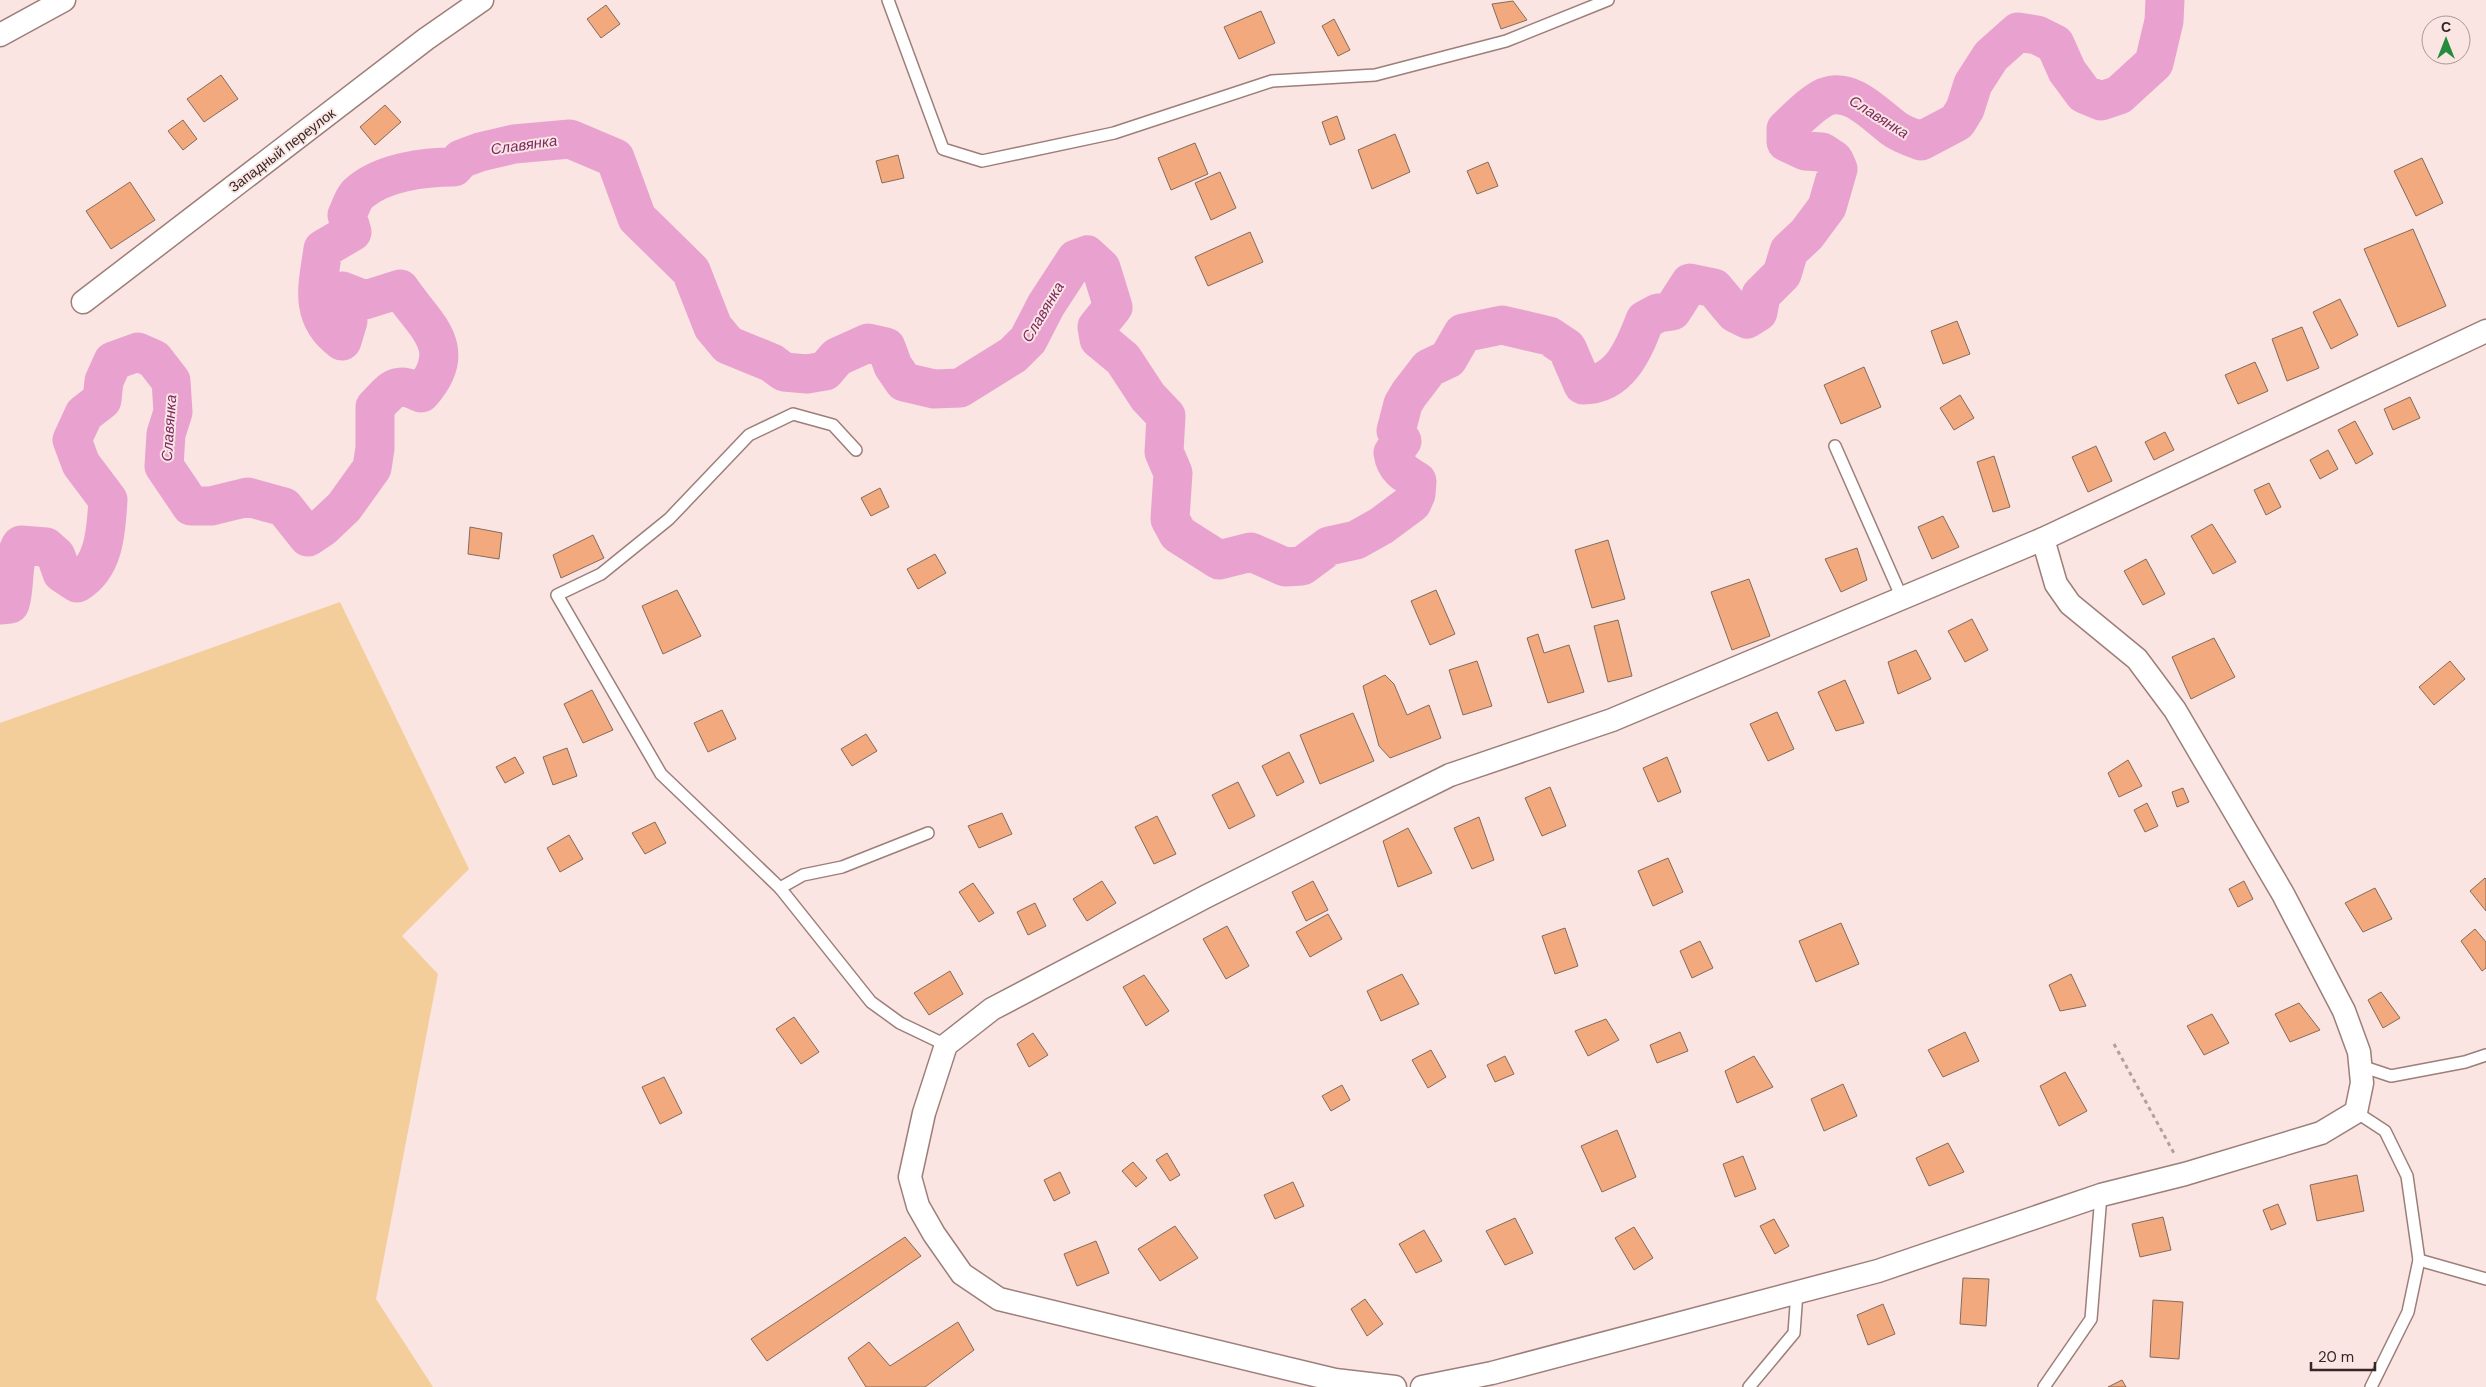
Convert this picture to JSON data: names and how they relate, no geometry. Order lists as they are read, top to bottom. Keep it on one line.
{"streets":{"street":["Западный переулок"]},"water":["Славянка"],"scale_bar":"20 m","north":"top"}
